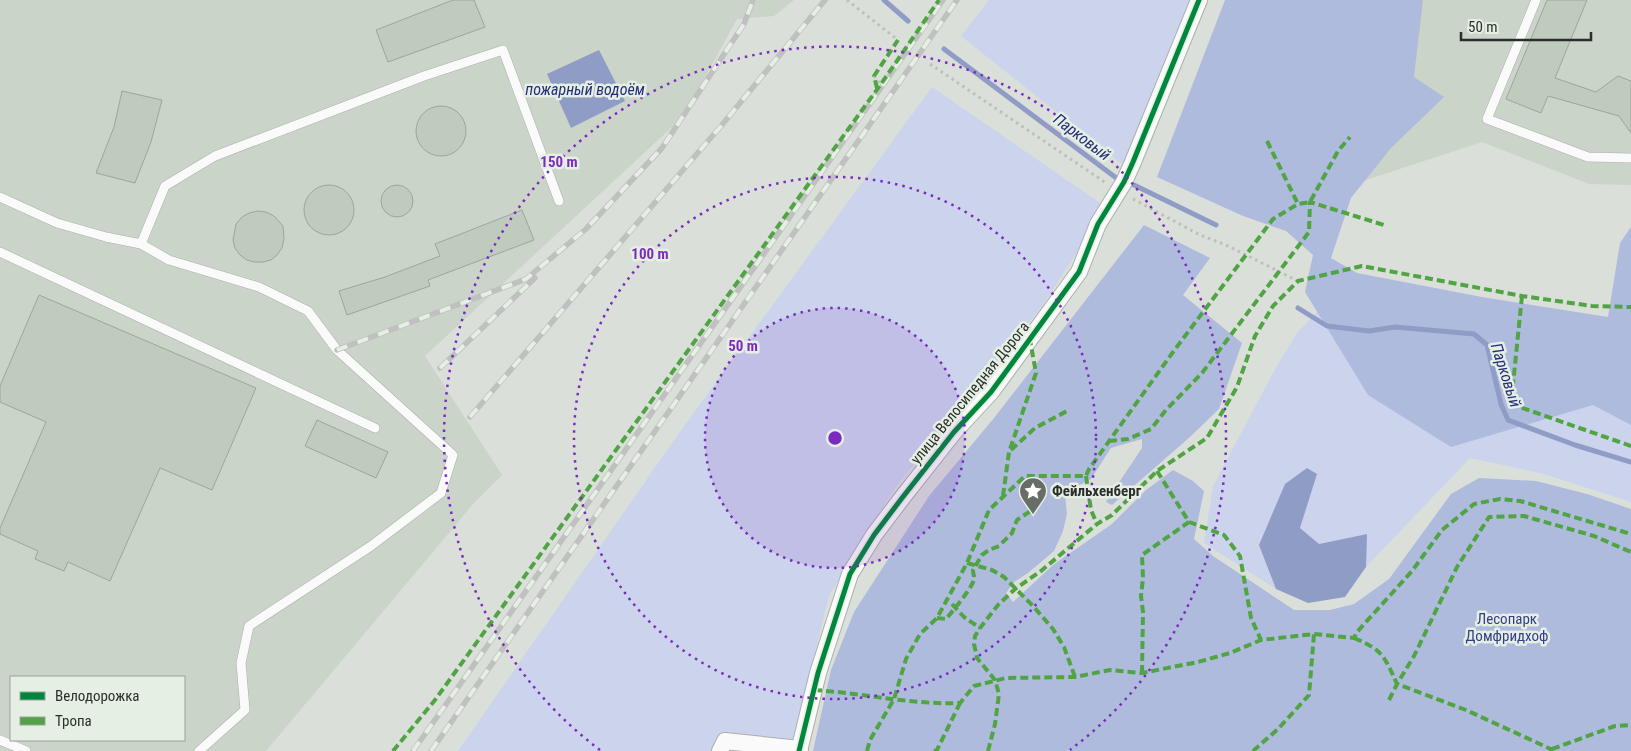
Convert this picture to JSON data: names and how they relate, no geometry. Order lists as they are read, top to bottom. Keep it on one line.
{"streets":{"street":["улица Велосипедная Дорога"]},"water":["пожарный водоём","Парковый"],"parks":["Лесопарк Домфридхоф"],"places":{"place":["Фейльхенберг"]},"legend":["Велодорожка","Тропа"],"scale_bar":"50 m","rings":["150 m","100 m","50 m"]}
